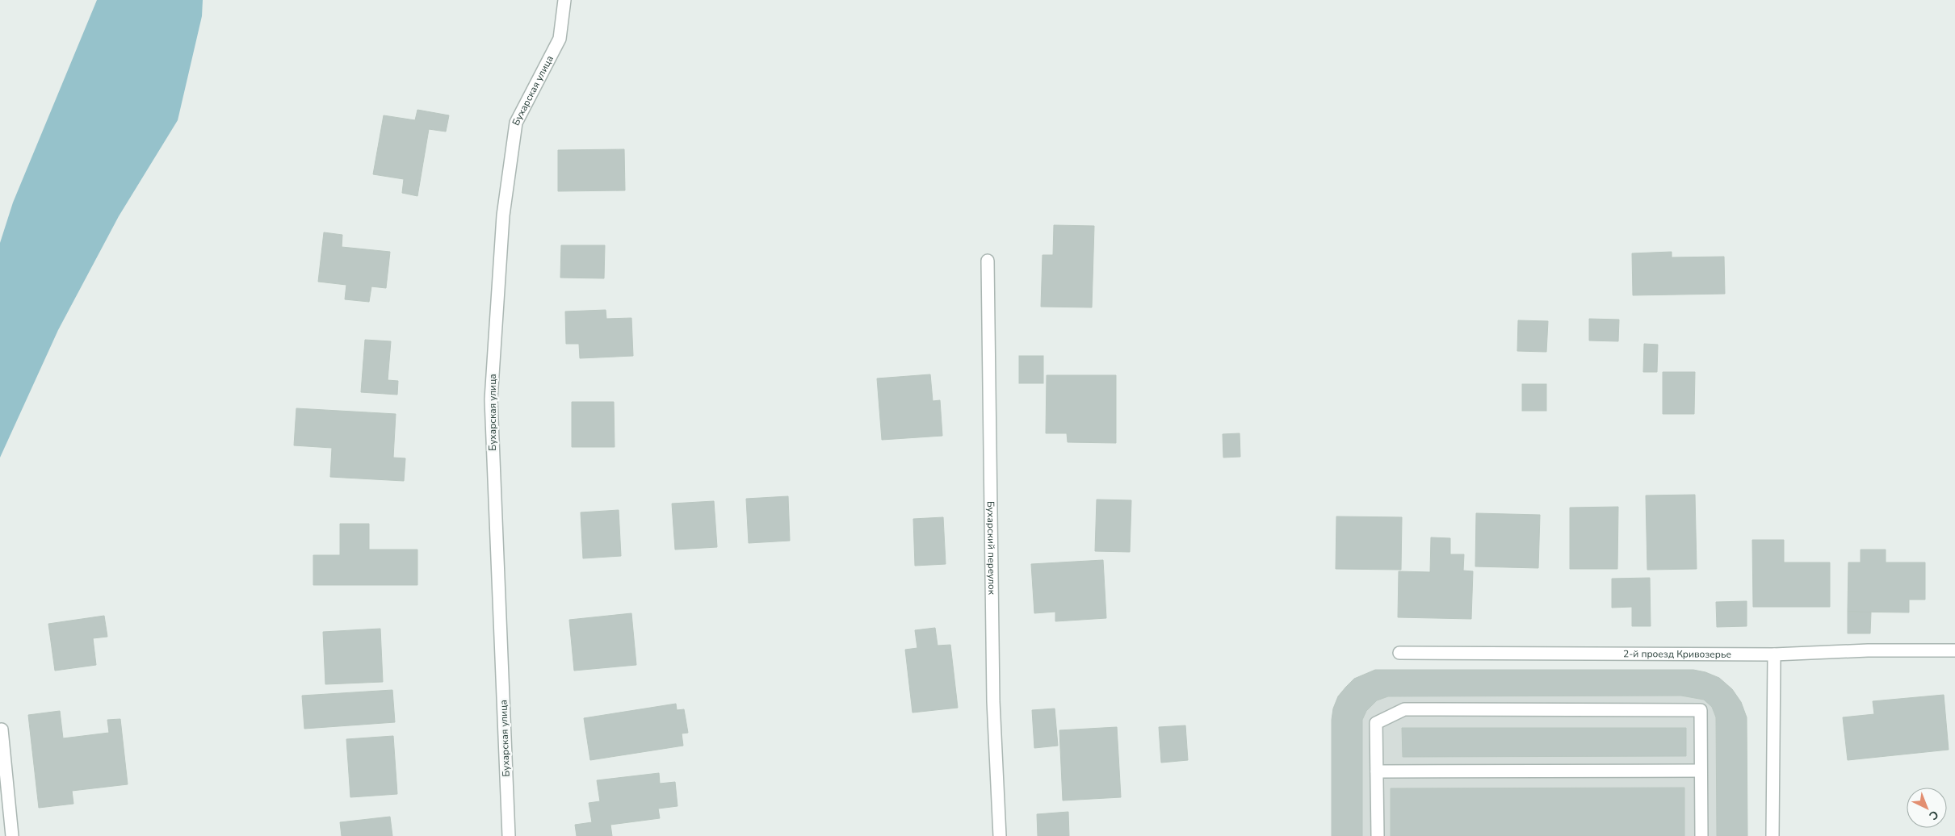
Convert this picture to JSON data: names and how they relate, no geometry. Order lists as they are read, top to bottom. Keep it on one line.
{"streets":{"street":["Бухарская улица","Бухарский переулок","2-й проезд Кривозерье"]},"north":"bottom right"}
